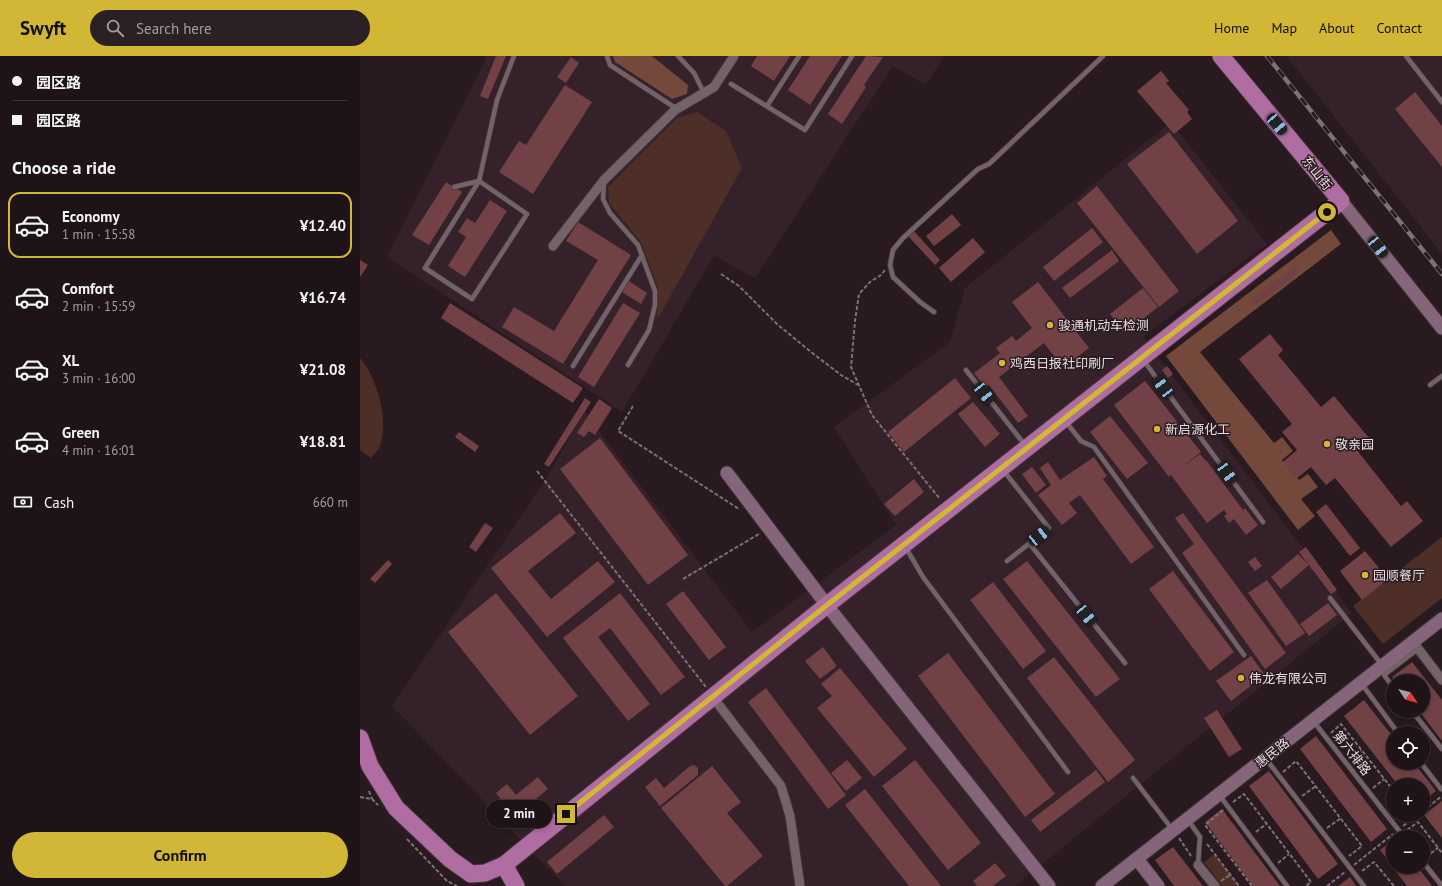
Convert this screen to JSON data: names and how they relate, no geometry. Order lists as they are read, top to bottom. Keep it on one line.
{"streets":{"highway":["东山街"],"street":["惠民路"],"lane":["第六排路"]},"crossings":[["惠民路","第六排路"]],"places":["骏通机动车检测","鸡西日报社印刷厂","新启源化工","敬亲园","园顺餐厅","伟龙有限公司"],"north":"bottom right","page":{"header":"Swyft","search":"Search here","nav":["Home","Map","About","Contact"],"banner":["园区路","园区路"],"heading":"Choose a ride","list":[{"name":"Economy","note":"1 min · 15:58","value":"¥12.40"},{"name":"Comfort","note":"2 min · 15:59","value":"¥16.74"},{"name":"XL","note":"3 min · 16:00","value":"¥21.08"},{"name":"Green","note":"4 min · 16:01","value":"¥18.81"}],"pay":["Cash","660 m"],"map_buttons":["+","−"],"bubble":"2 min","buttons":"Confirm"}}
